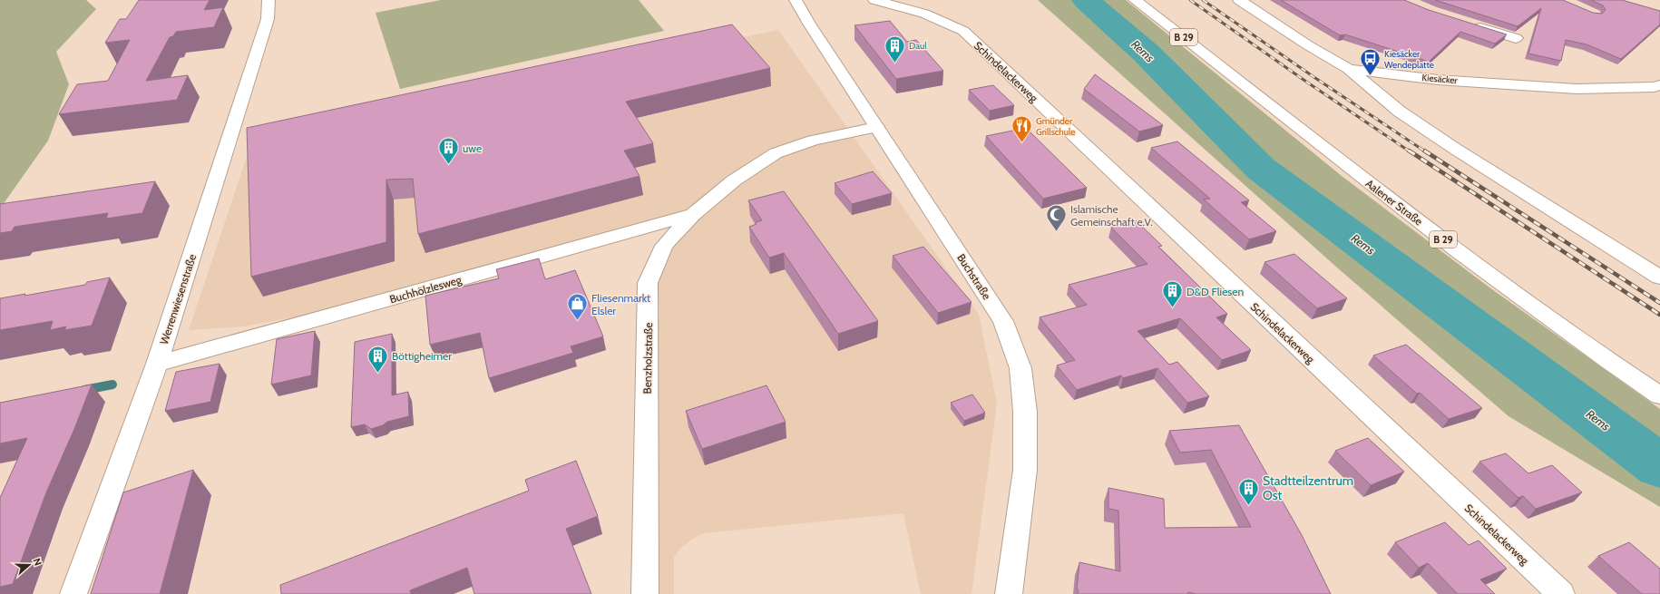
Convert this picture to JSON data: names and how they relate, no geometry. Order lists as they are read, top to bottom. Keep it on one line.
{"streets":{"street":["B 29","Schindelackerweg","Kiesäcker","Aalener Straße","Buchstraße","Buchhölzlesweg","Werrenwiesenstraße","Benzholzstraße"]},"crossings":[["Buchstraße","Benzholzstraße"],["Buchhölzlesweg","Werrenwiesenstraße"],["Buchhölzlesweg","Benzholzstraße"]],"water":["Rems"],"places":{"building":["Daul","uwe","D&D Fliesen","Böttigheimer","Stadtteilzentrum Ost"],"bus stop":["Kiesäcker Wendeplatte"],"restaurant":["Gmünder Grillschule"],"mosque":["Islamische Gemeinschaft e.V."],"shop":["Fliesenmarkt Elsler"]},"north":"right"}
